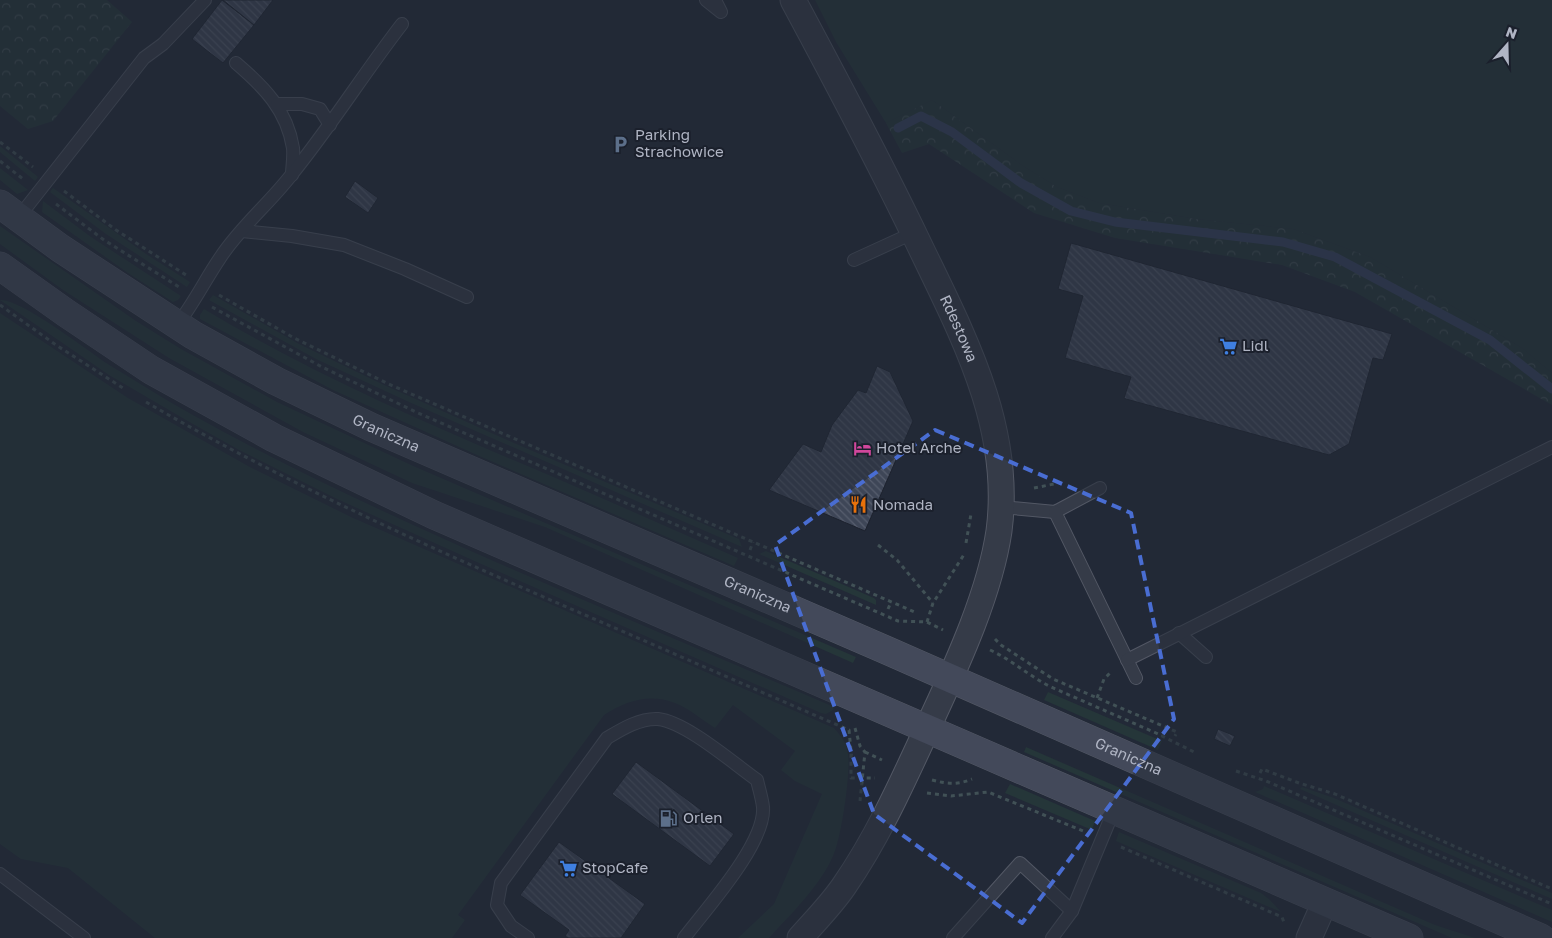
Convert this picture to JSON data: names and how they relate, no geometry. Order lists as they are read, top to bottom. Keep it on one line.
{"streets":{"main road":["Graniczna"],"street":["Rdestowa"]},"crossings":[["Rdestowa","Graniczna"]],"places":{"parking":["Parking Strachowice"],"supermarket":["Lidl","StopCafe"],"hotel":["Hotel Arche"],"restaurant":["Nomada"],"fuel station":["Orlen"]},"north":"top"}
